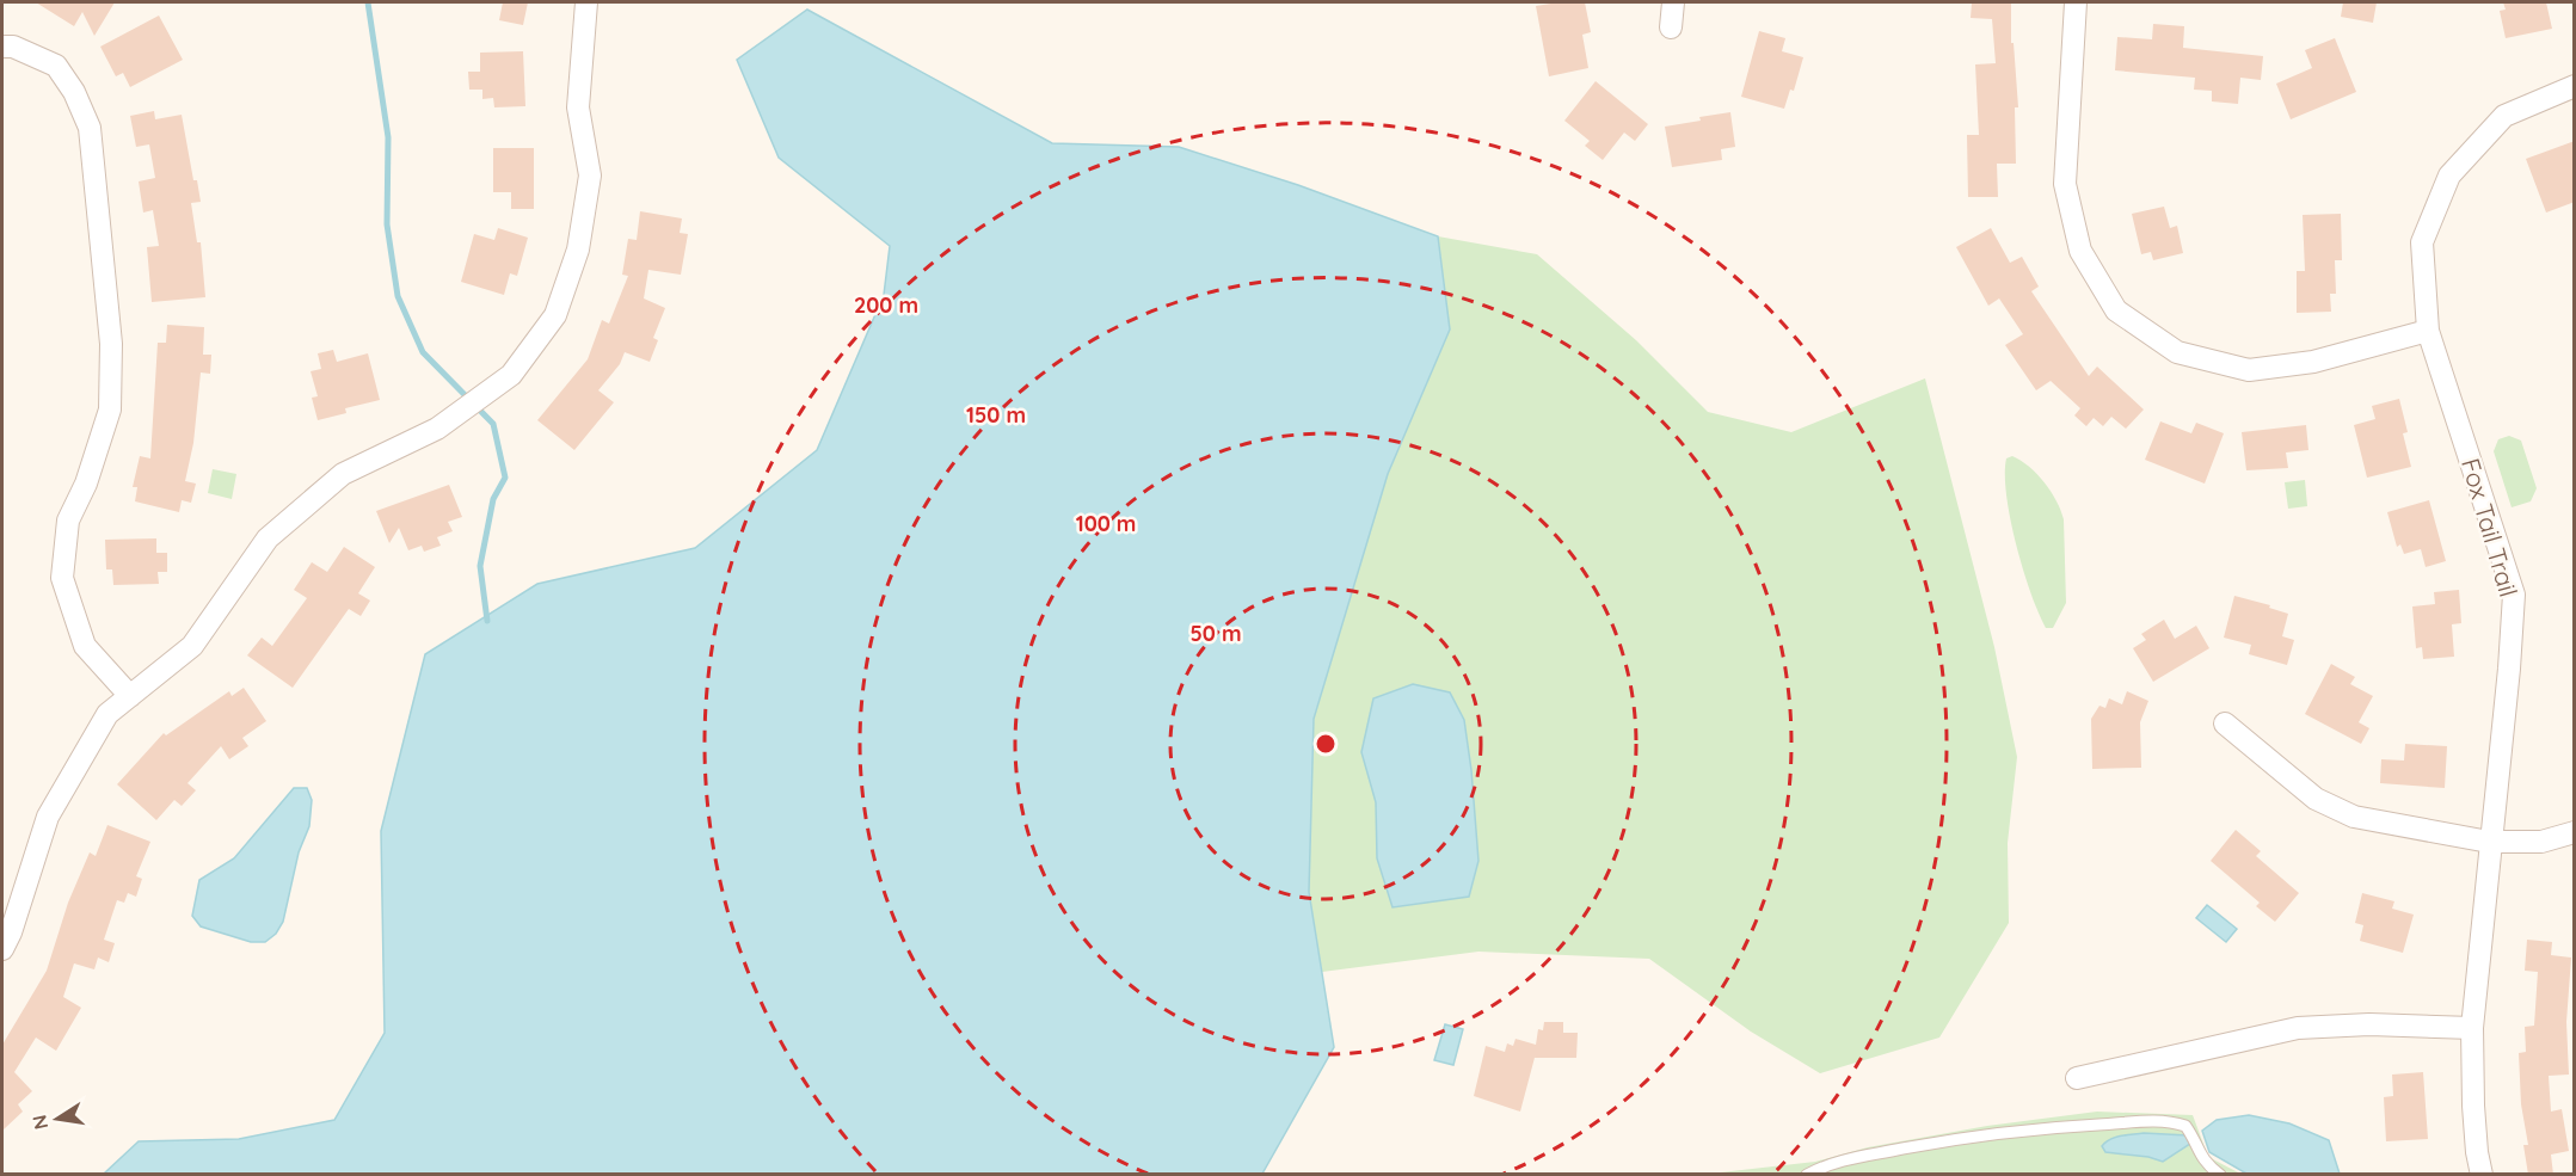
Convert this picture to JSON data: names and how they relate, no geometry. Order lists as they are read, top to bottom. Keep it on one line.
{"streets":{"street":["Fox Tail Trail"]},"north":"left","rings":["200 m","150 m","100 m","50 m"]}
